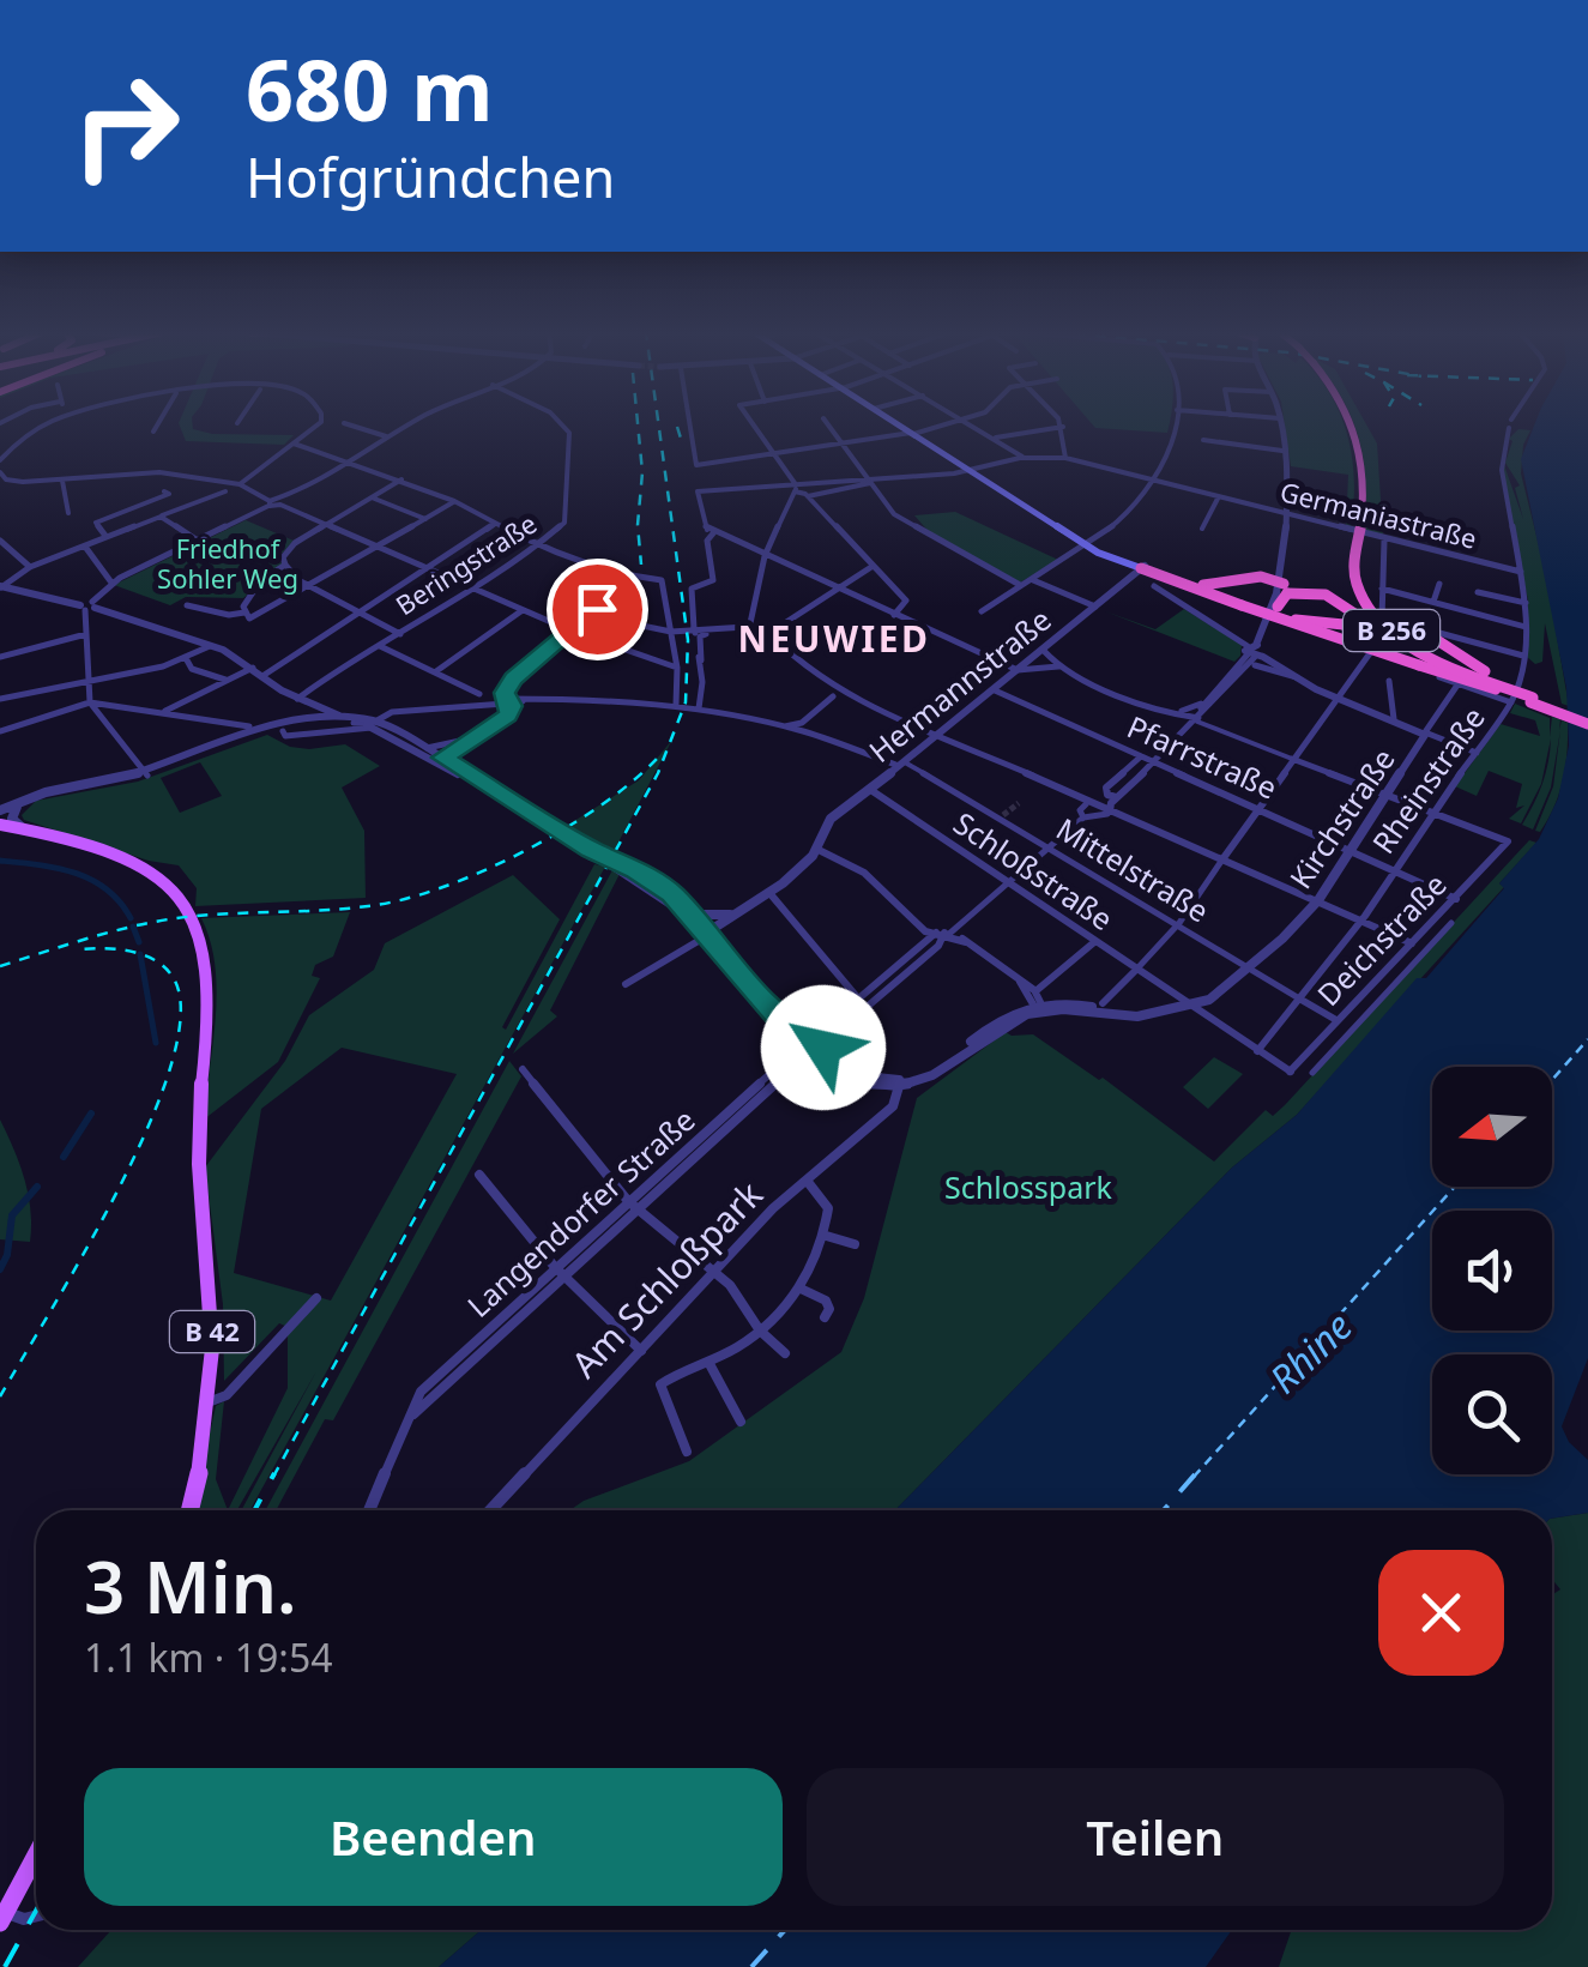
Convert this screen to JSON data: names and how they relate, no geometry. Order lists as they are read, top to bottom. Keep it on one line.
{"streets":{"highway":["B 256"],"main road":["B 42"],"street":["Germaniastraße","Beringstraße","Hermannstraße","Pfarrstraße","Rheinstraße","Kirchstraße","Mittelstraße","Schloßstraße","Deichstraße","Langendorfer Straße","Am Schloßpark"]},"crossings":[["Germaniastraße","Rheinstraße"],["Hermannstraße","Pfarrstraße"],["Hermannstraße","Mittelstraße"],["Hermannstraße","Schloßstraße"],["Pfarrstraße","Rheinstraße"],["Pfarrstraße","Kirchstraße"],["Pfarrstraße","Deichstraße"],["Rheinstraße","Mittelstraße"],["Rheinstraße","Deichstraße"],["Kirchstraße","Mittelstraße"],["Mittelstraße","Deichstraße"],["Mittelstraße","Langendorfer Straße"],["Schloßstraße","Langendorfer Straße"]],"districts":["NEUWIED"],"water":["Rhine"],"parks":["Friedhof Sohler Weg","Schlosspark"],"north":"left","page":{"turn":["680 m","Hofgründchen"],"heading":["3 Min.","1.1 km · 19:54"],"buttons":["Beenden","Teilen"]}}
